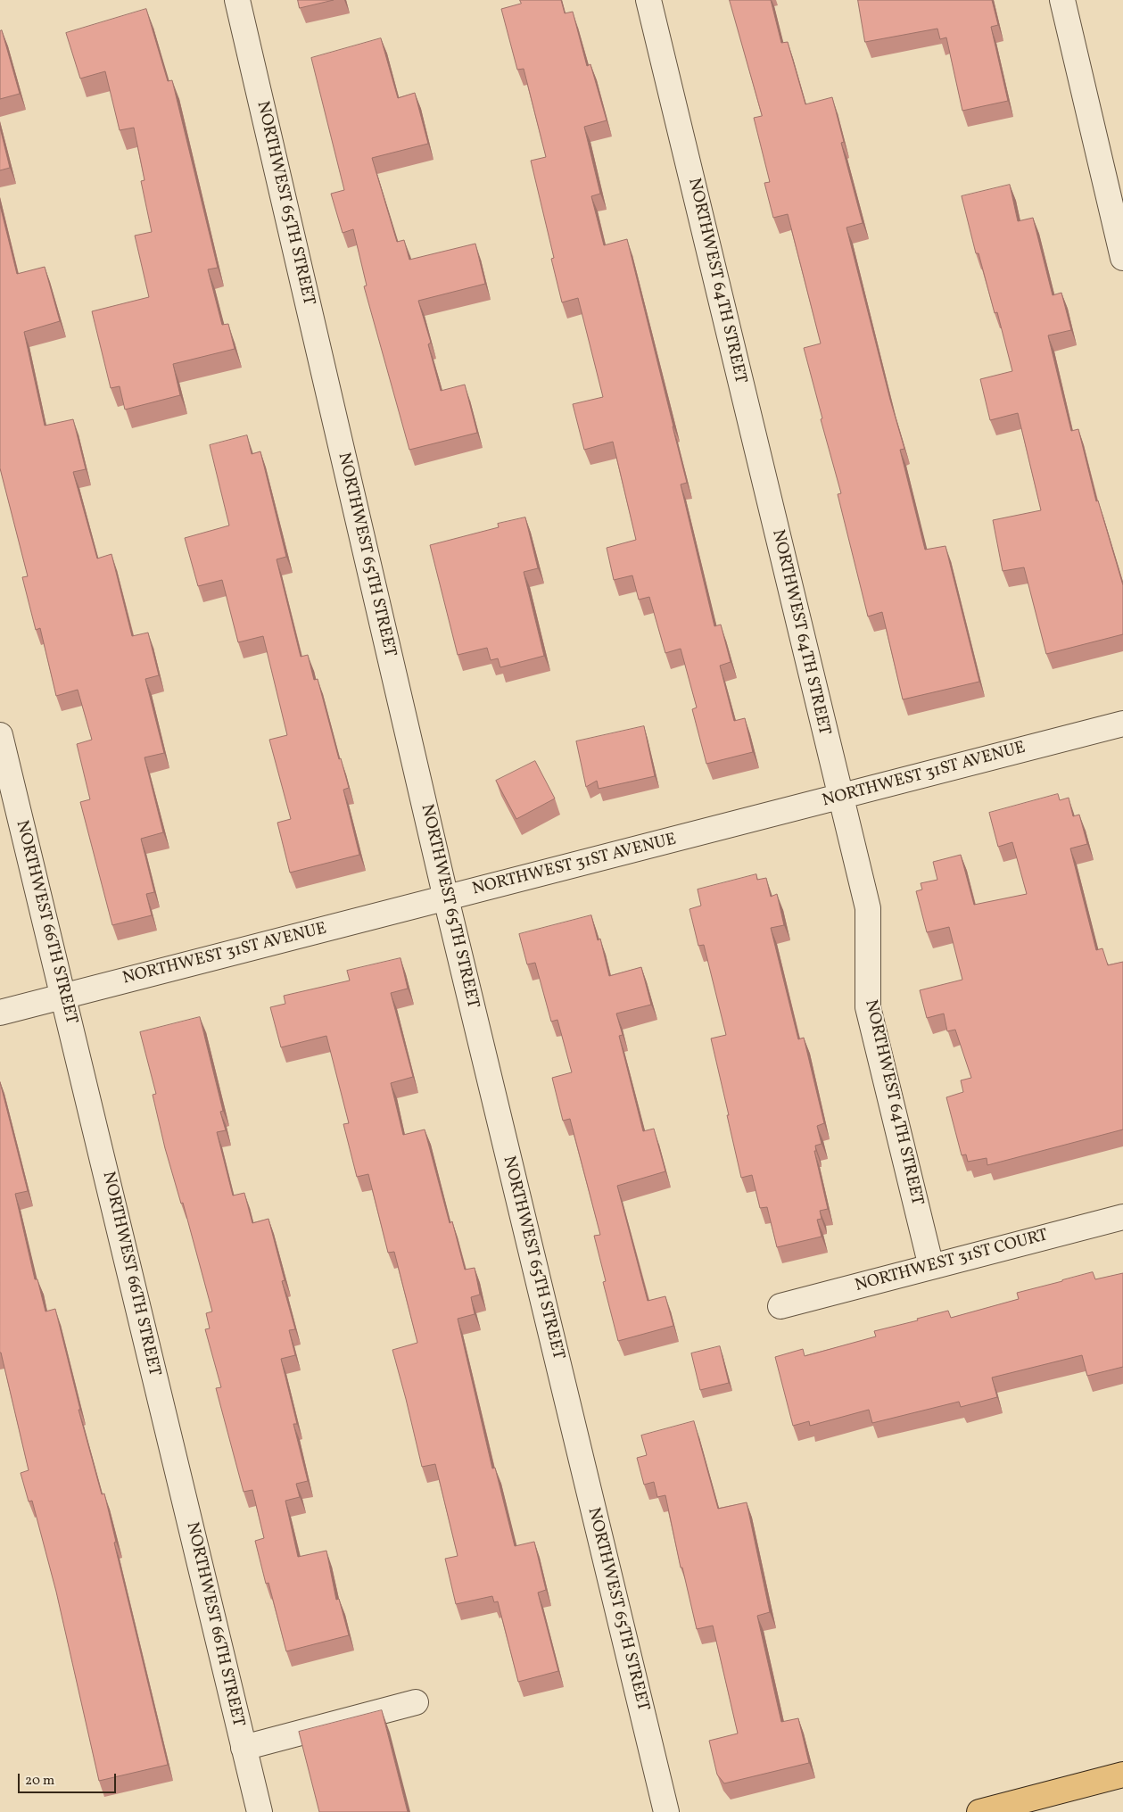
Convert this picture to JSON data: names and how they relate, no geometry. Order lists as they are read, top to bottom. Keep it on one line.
{"streets":{"street":["NORTHWEST 65TH STREET","NORTHWEST 64TH STREET","NORTHWEST 31ST AVENUE","NORTHWEST 66TH STREET","NORTHWEST 31ST COURT"]},"crossings":[["NORTHWEST 65TH STREET","NORTHWEST 31ST AVENUE"],["NORTHWEST 64TH STREET","NORTHWEST 31ST AVENUE"],["NORTHWEST 64TH STREET","NORTHWEST 31ST COURT"],["NORTHWEST 31ST AVENUE","NORTHWEST 66TH STREET"]],"scale_bar":"20 m"}
